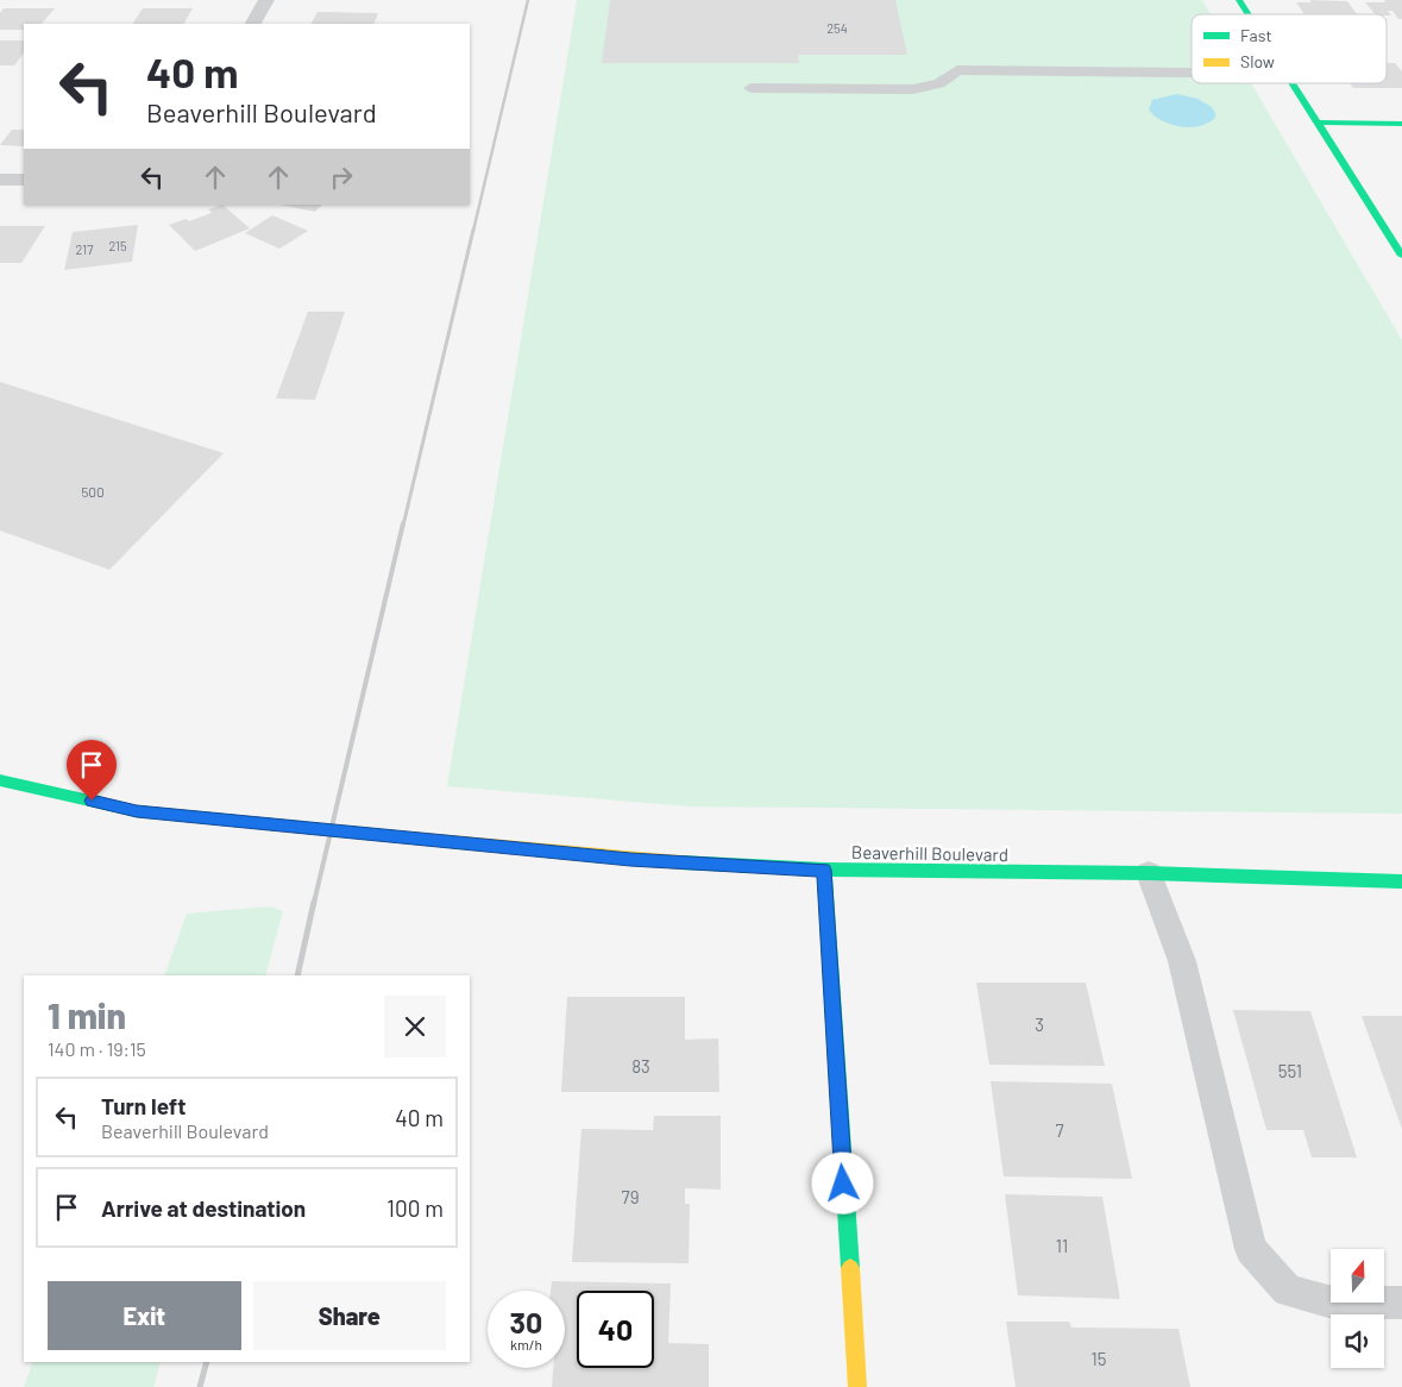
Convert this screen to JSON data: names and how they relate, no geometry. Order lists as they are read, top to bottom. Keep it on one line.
{"streets":{"street":["Beaverhill Boulevard"]},"house_numbers":["254","215","217","500","3","83","551","7","79","11","15"],"legend":["Fast","Slow"],"north":"top","page":{"turn":["40 m","Beaverhill Boulevard"],"heading":["1 min","140 m · 19:15"],"list":[{"name":"Turn left","note":"Beaverhill Boulevard","value":"40 m"},{"name":"Arrive at destination","value":"100 m"}],"buttons":["Exit","Share"],"speed":"30 km/h","limit":"40"}}
